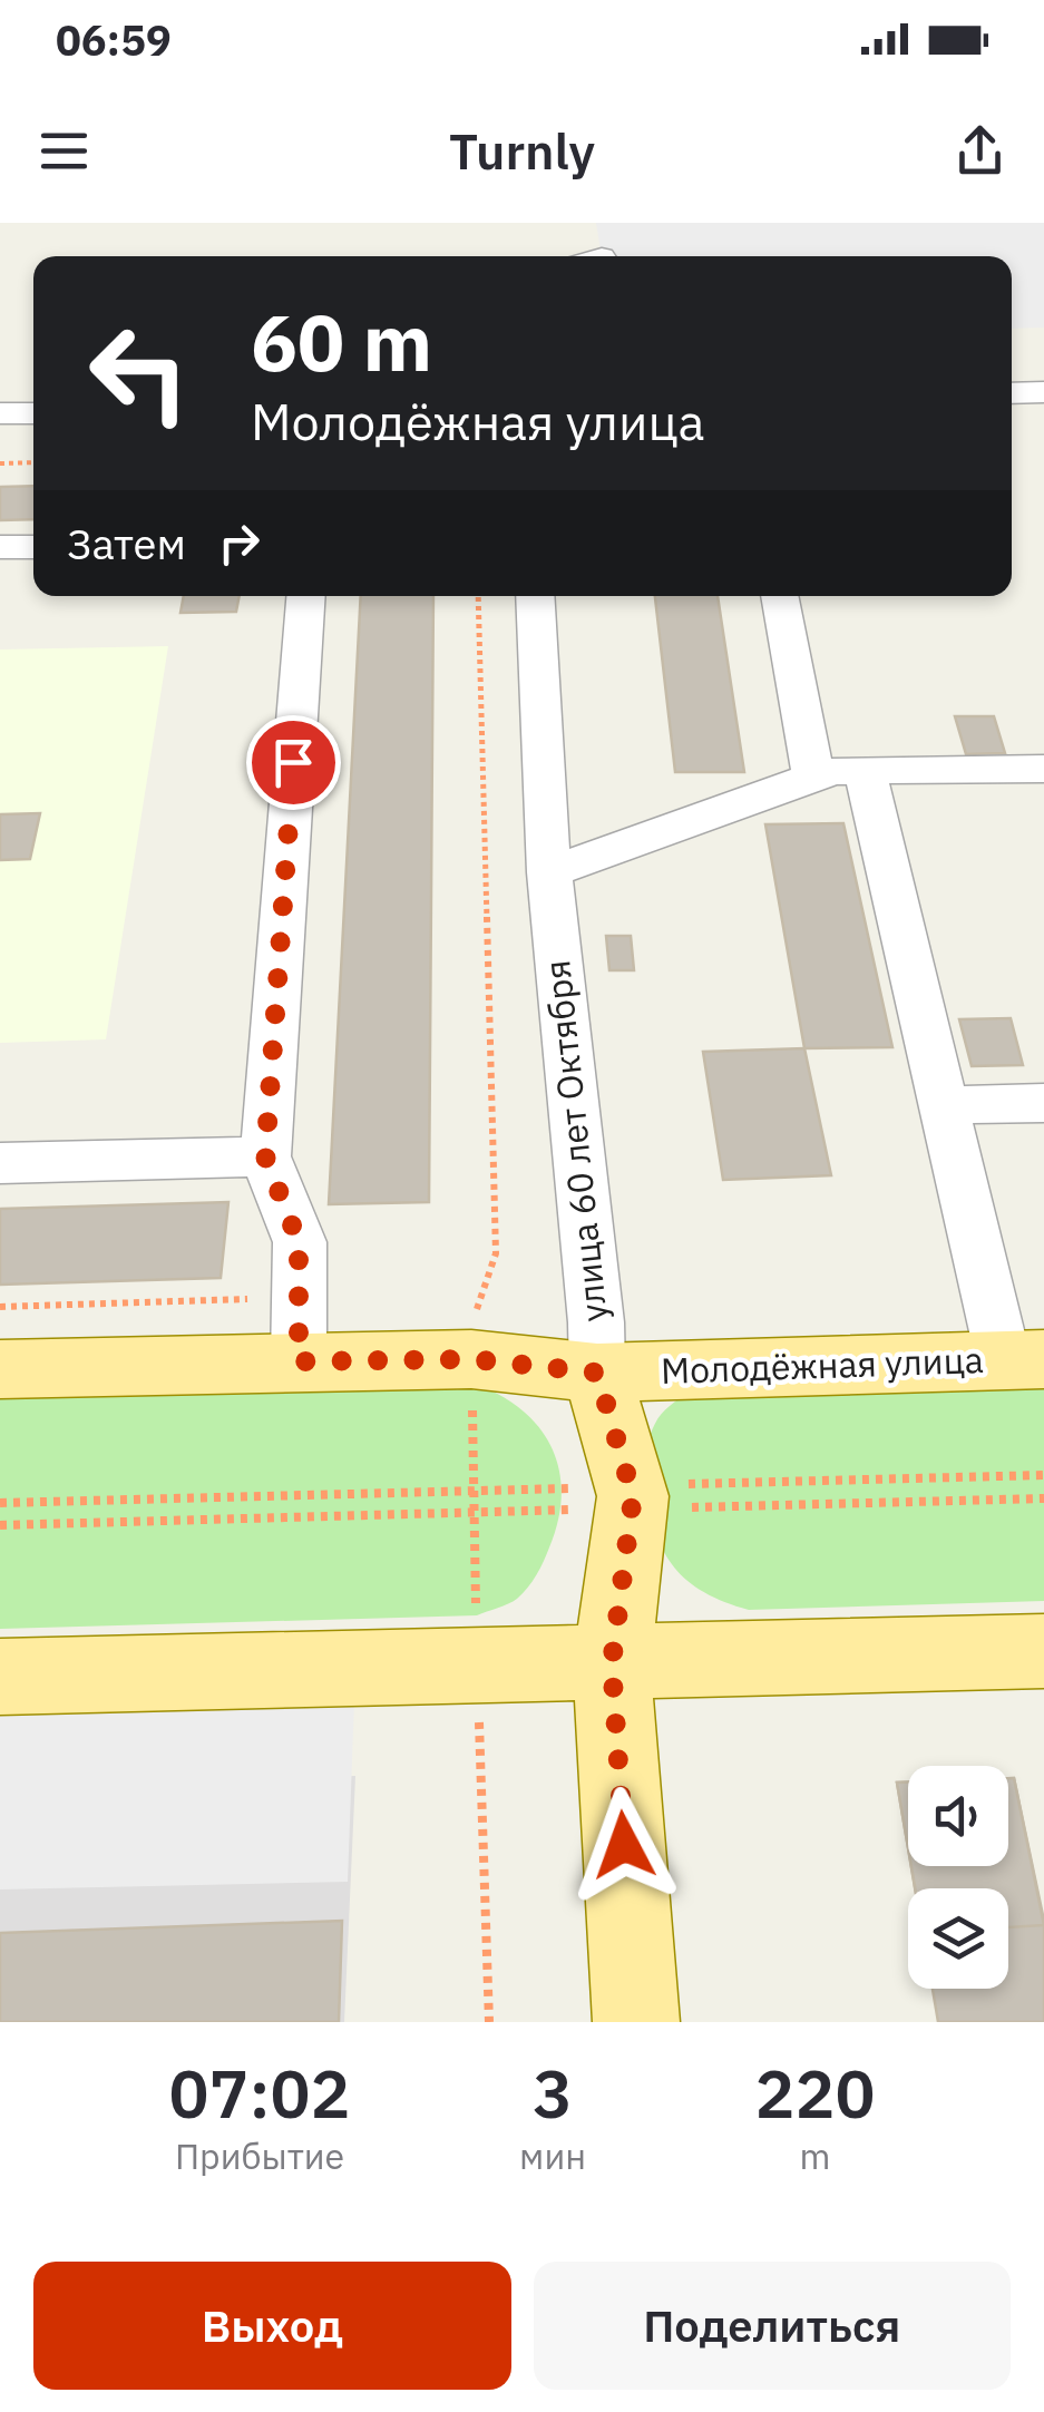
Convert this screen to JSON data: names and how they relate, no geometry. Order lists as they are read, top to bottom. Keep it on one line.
{"streets":{"main road":["улица 60 лет Октября","Молодёжная улица"]},"crossings":[["улица 60 лет Октября","Молодёжная улица"]],"page":{"status":"06:59","header":"Turnly","turn":["60 m","Молодёжная улица"],"then":"Затем","eta":["07:02","Прибытие","3","мин","220","m"],"buttons":["Выход","Поделиться"]}}
